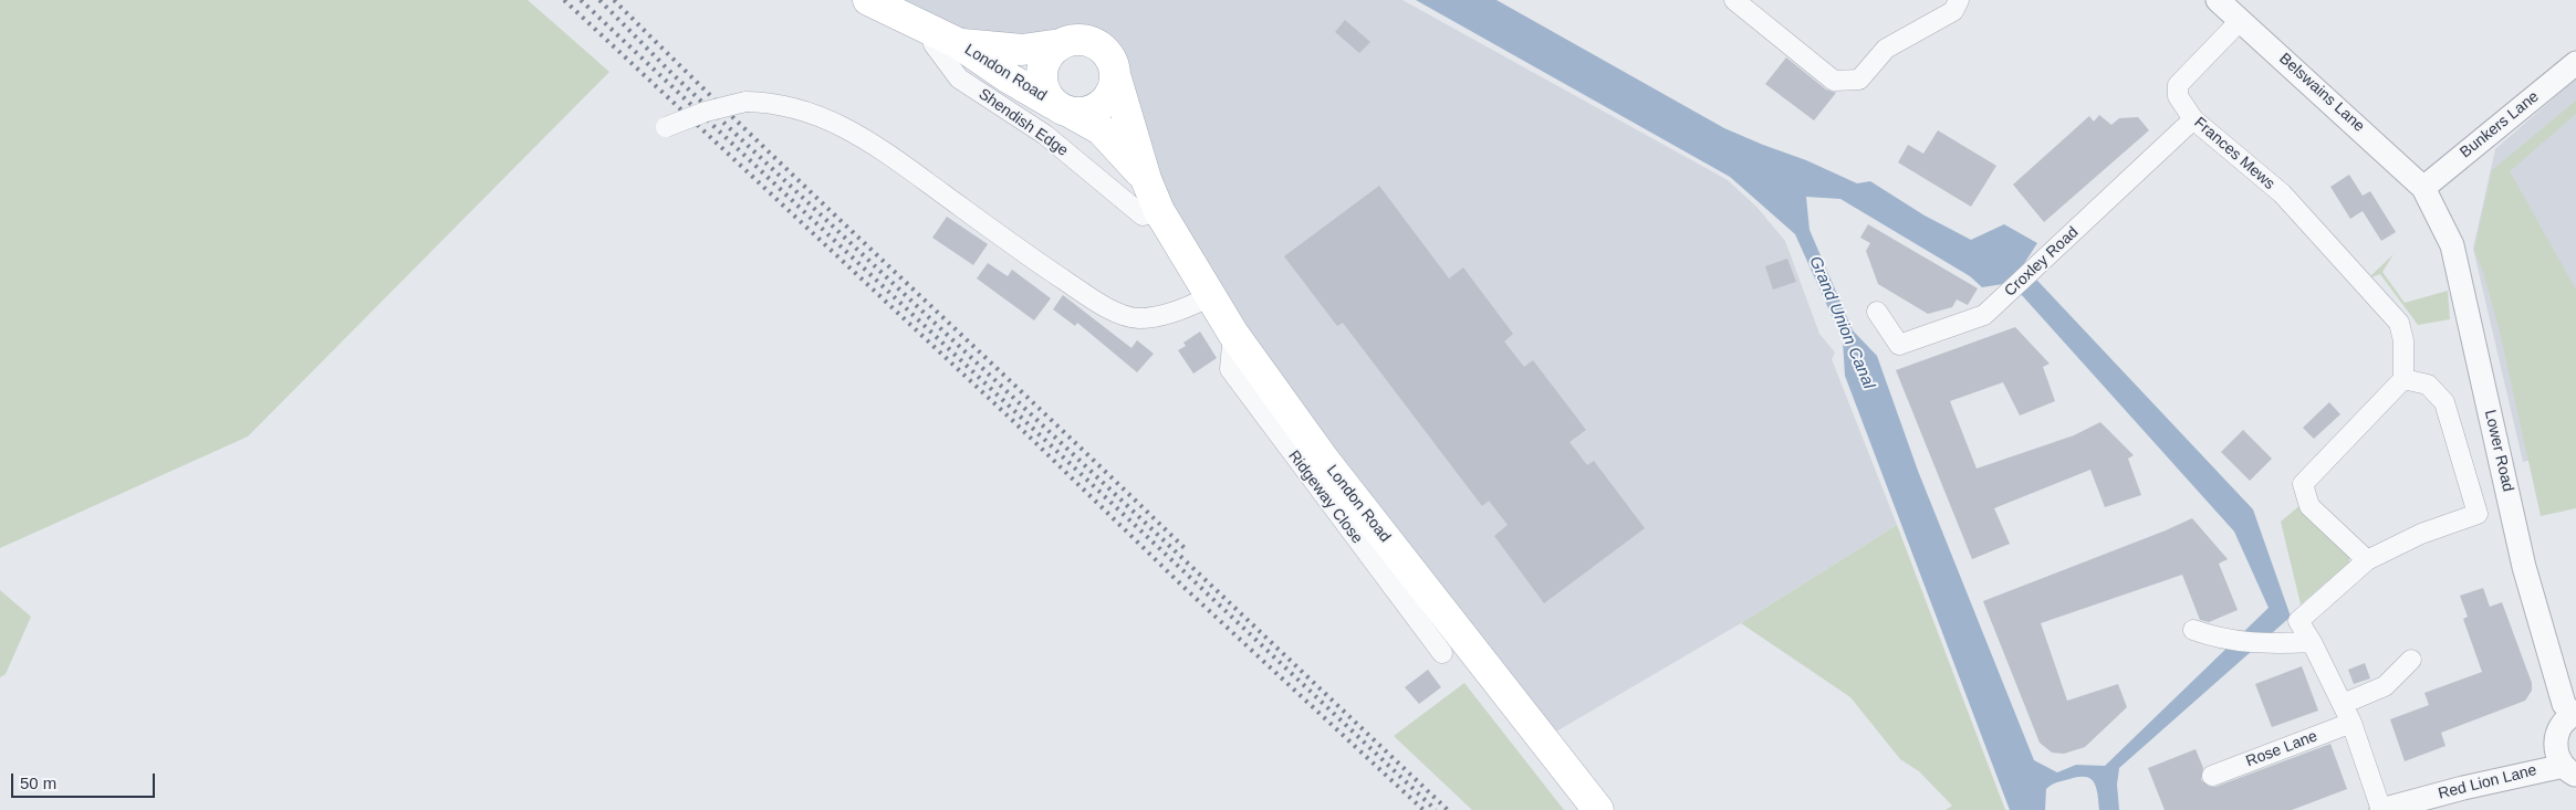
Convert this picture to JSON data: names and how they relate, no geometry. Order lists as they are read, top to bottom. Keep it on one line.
{"streets":{"main road":["London Road"],"street":["Belswains Lane","Shendish Edge","Bunkers Lane","Frances Mews","Croxley Road","Lower Road","Ridgeway Close","Rose Lane","Red Lion Lane"]},"crossings":[["London Road","Shendish Edge"],["London Road","Ridgeway Close"],["Belswains Lane","Bunkers Lane"],["Belswains Lane","Frances Mews"],["Belswains Lane","Lower Road"],["Bunkers Lane","Lower Road"],["Frances Mews","Croxley Road"]],"water":["Grand Union Canal"],"scale_bar":"50 m"}
